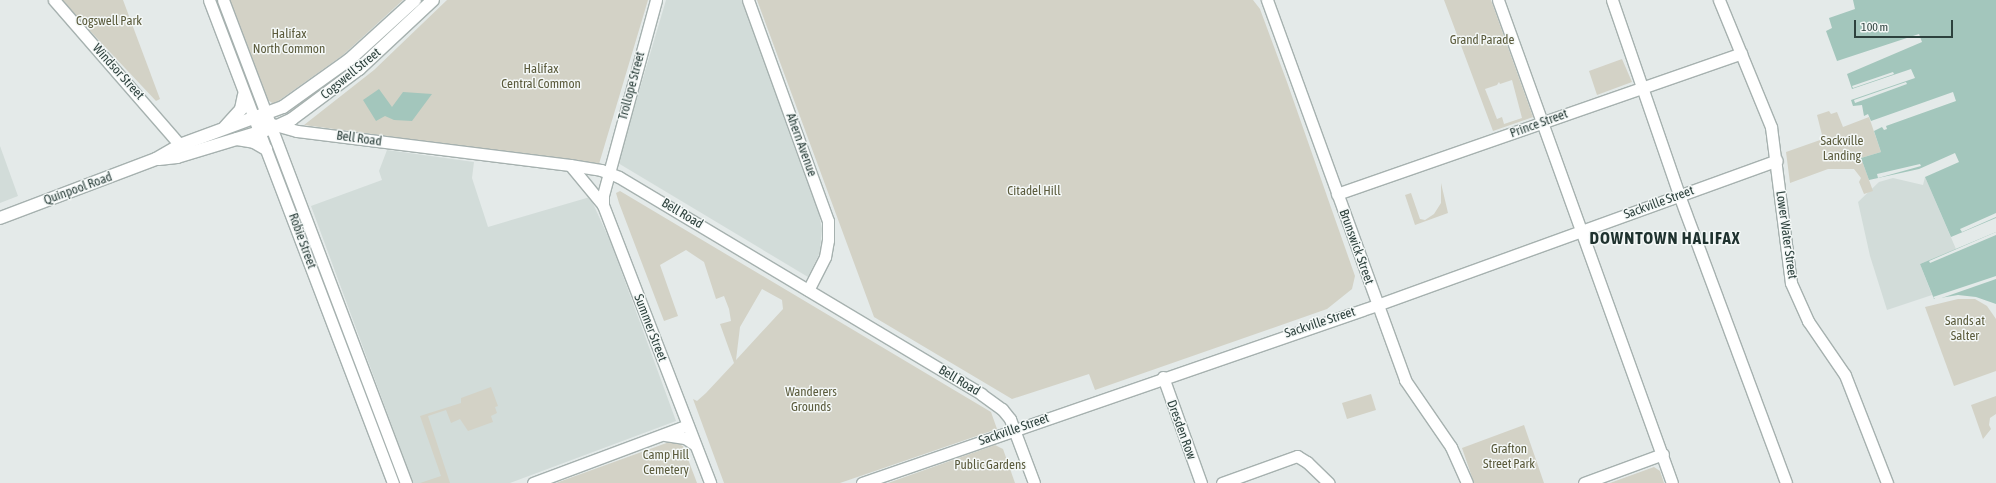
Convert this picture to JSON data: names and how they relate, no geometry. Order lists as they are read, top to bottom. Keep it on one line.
{"streets":{"main road":["Cogswell Street","Quinpool Road"],"street":["Windsor Street","Trollope Street","Prince Street","Bell Road","Ahern Avenue","Sackville Street","Lower Water Street","Robie Street","Brunswick Street","Summer Street","Dresden Row"]},"crossings":[["Windsor Street","Quinpool Road"],["Cogswell Street","Bell Road"],["Cogswell Street","Quinpool Road"],["Cogswell Street","Robie Street"],["Trollope Street","Bell Road"],["Trollope Street","Summer Street"],["Prince Street","Lower Water Street"],["Prince Street","Brunswick Street"],["Bell Road","Ahern Avenue"],["Bell Road","Quinpool Road"],["Bell Road","Sackville Street"],["Bell Road","Robie Street"],["Bell Road","Summer Street"],["Quinpool Road","Robie Street"],["Sackville Street","Lower Water Street"],["Sackville Street","Brunswick Street"],["Sackville Street","Dresden Row"]],"districts":["DOWNTOWN HALIFAX"],"parks":["Cogswell Park","Halifax North Common","Grand Parade","Halifax Central Common","Sackville Landing","Citadel Hill","Sands at Salter","Wanderers Grounds","Grafton Street Park","Camp Hill Cemetery","Public Gardens"],"scale_bar":"100 m"}
